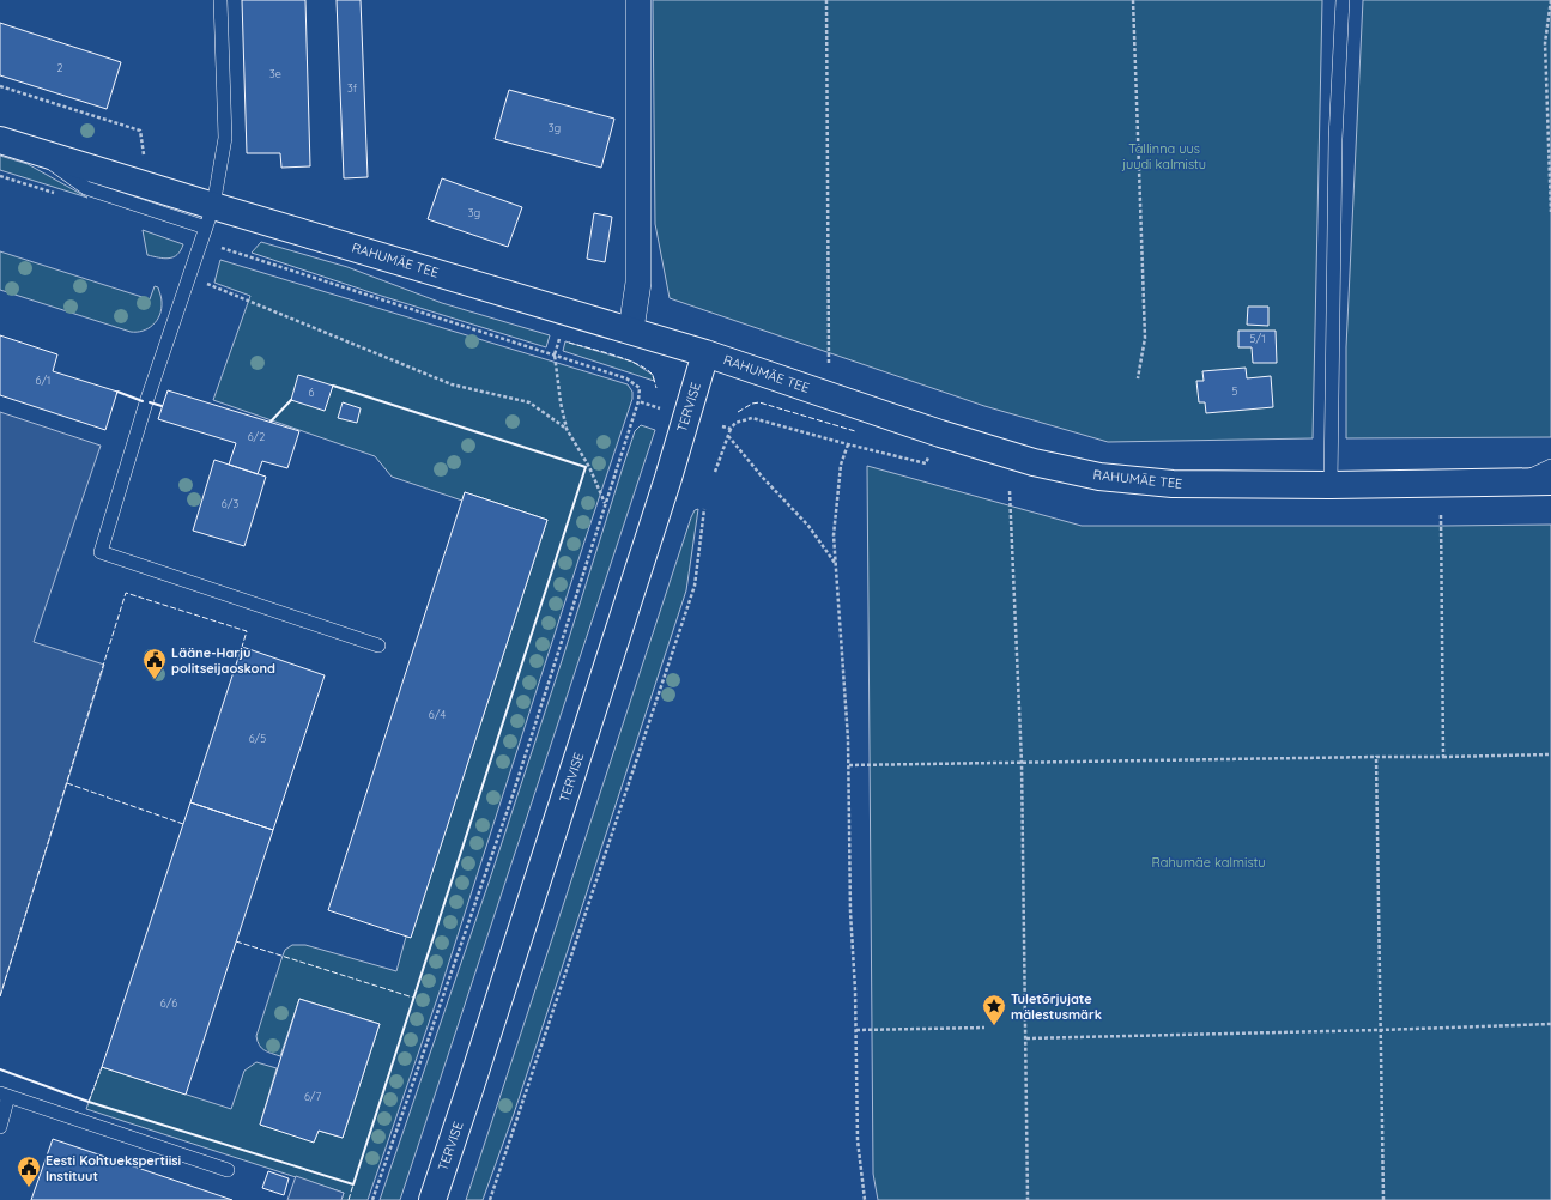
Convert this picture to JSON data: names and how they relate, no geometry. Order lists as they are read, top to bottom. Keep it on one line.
{"streets":{"street":["RAHUMÄE TEE","TERVISE"]},"crossings":[["RAHUMÄE TEE","TERVISE"]],"parks":["Tallinna uus juudi kalmistu","Rahumäe kalmistu"],"places":{"public building":["Lääne-Harju politseijaoskond","Eesti Kohtuekspertiisi Instituut"],"place":["Tuletõrjujate mälestusmärk"]},"house_numbers":["2","3e","3f","3g","3g","5/1","6/1","5","6","6/2","6/3","6/4","6/5","6/6","6/7"]}
